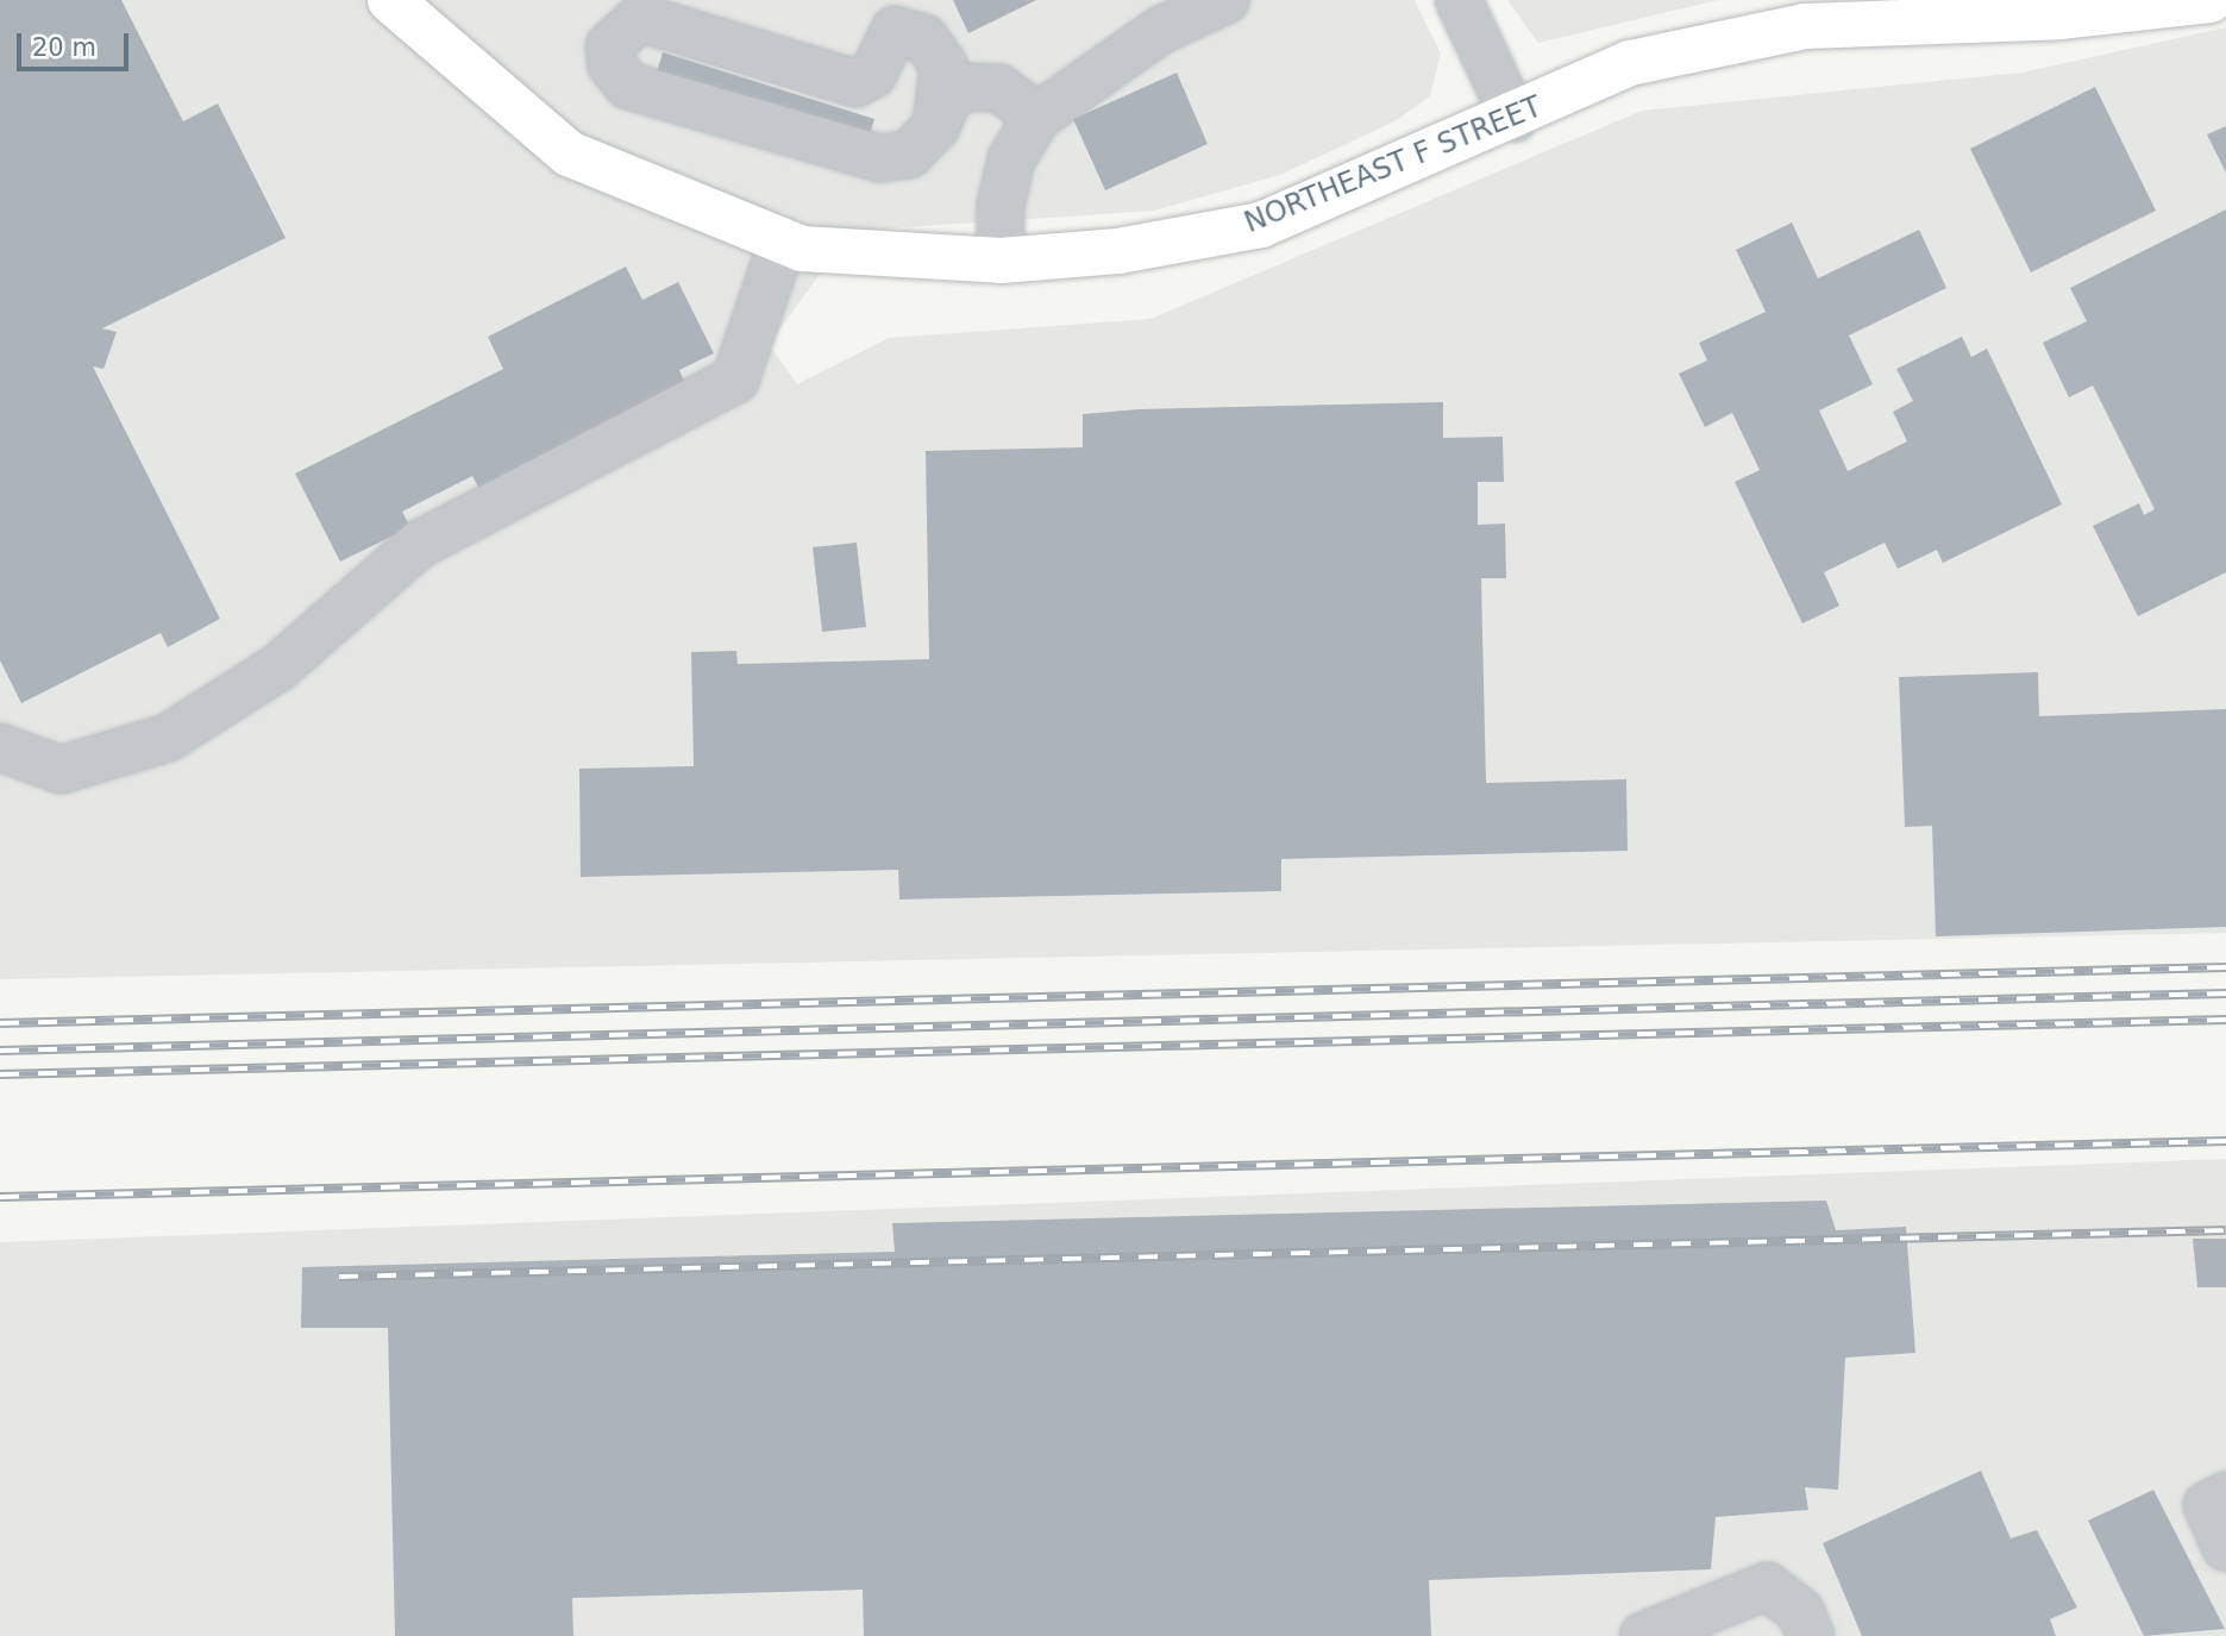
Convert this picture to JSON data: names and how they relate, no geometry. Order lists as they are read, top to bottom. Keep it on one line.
{"streets":{"main road":["NORTHEAST F STREET"]},"scale_bar":"20 m"}
